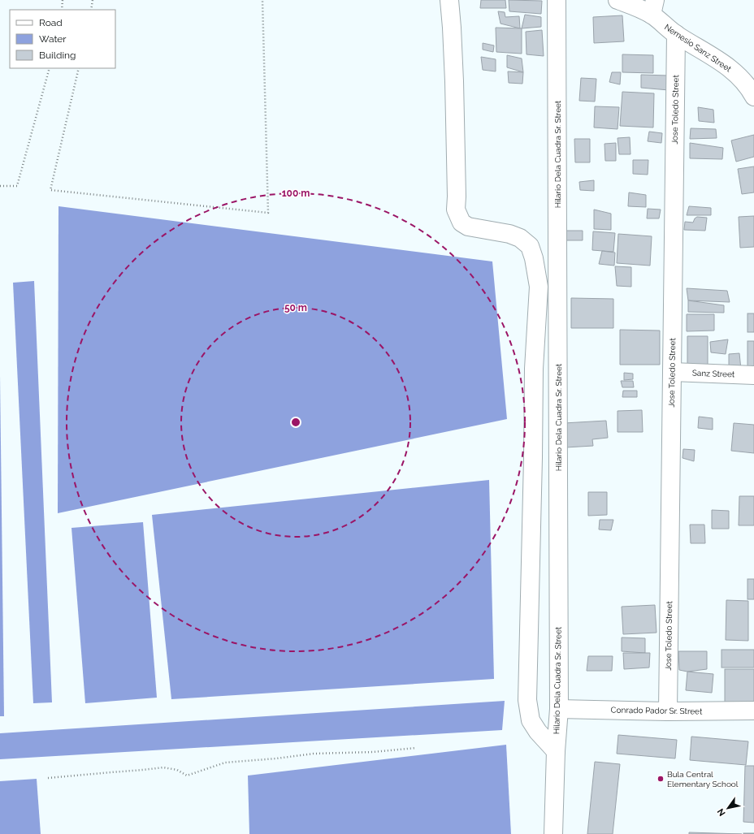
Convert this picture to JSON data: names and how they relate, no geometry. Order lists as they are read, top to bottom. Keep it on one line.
{"streets":{"street":["Nemesio Sanz Street","Jose Toledo Street","Hilario Dela Cuadra Sr. Street","Sanz Street","Conrado Pador Sr. Street"]},"crossings":[["Nemesio Sanz Street","Jose Toledo Street"],["Jose Toledo Street","Sanz Street"],["Jose Toledo Street","Conrado Pador Sr. Street"],["Hilario Dela Cuadra Sr. Street","Conrado Pador Sr. Street"]],"places":["Bula Central Elementary School"],"legend":["Road","Water","Building"],"north":"bottom left","rings":["100 m","50 m"]}
